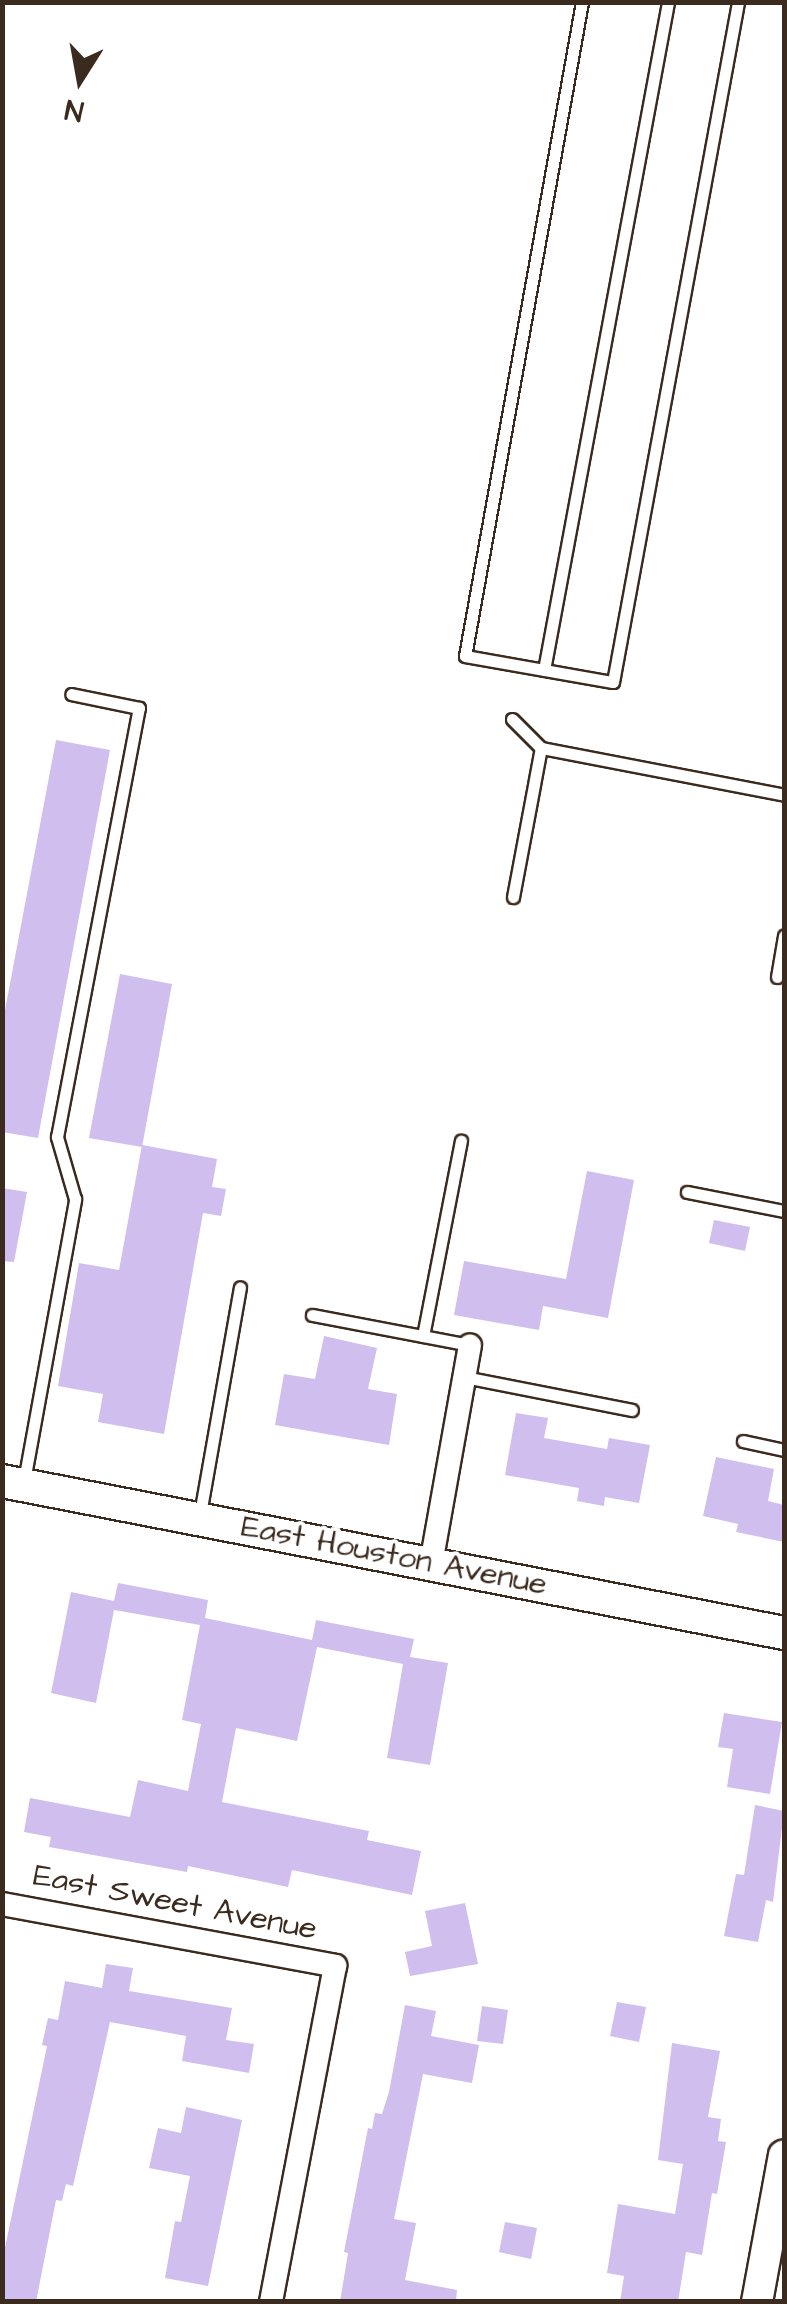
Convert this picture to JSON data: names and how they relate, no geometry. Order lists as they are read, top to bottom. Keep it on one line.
{"streets":{"main road":["East Houston Avenue"],"street":["East Sweet Avenue"]},"north":"bottom"}
